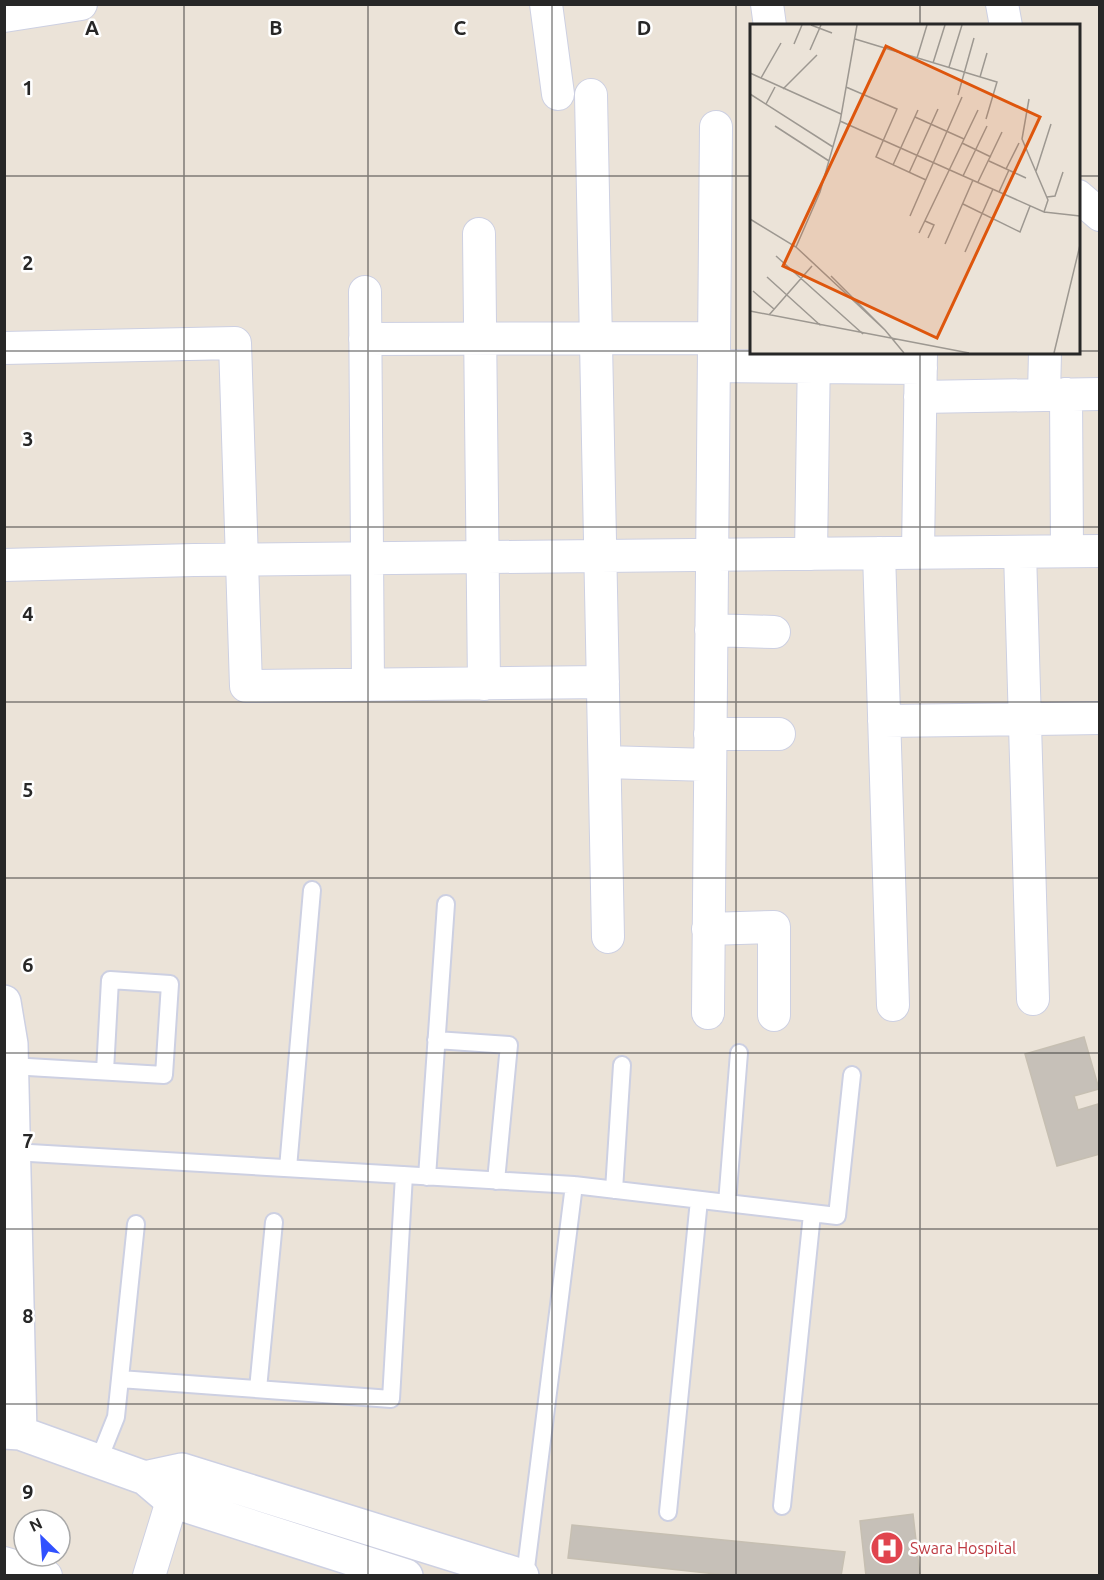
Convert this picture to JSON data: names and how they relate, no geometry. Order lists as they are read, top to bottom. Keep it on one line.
{"places":{"hospital":["Swara Hospital"]},"north":"top left","grid":{"columns":["A","B","C","D"],"rows":["1","2","3","4","5","6","7","8","9"]}}
